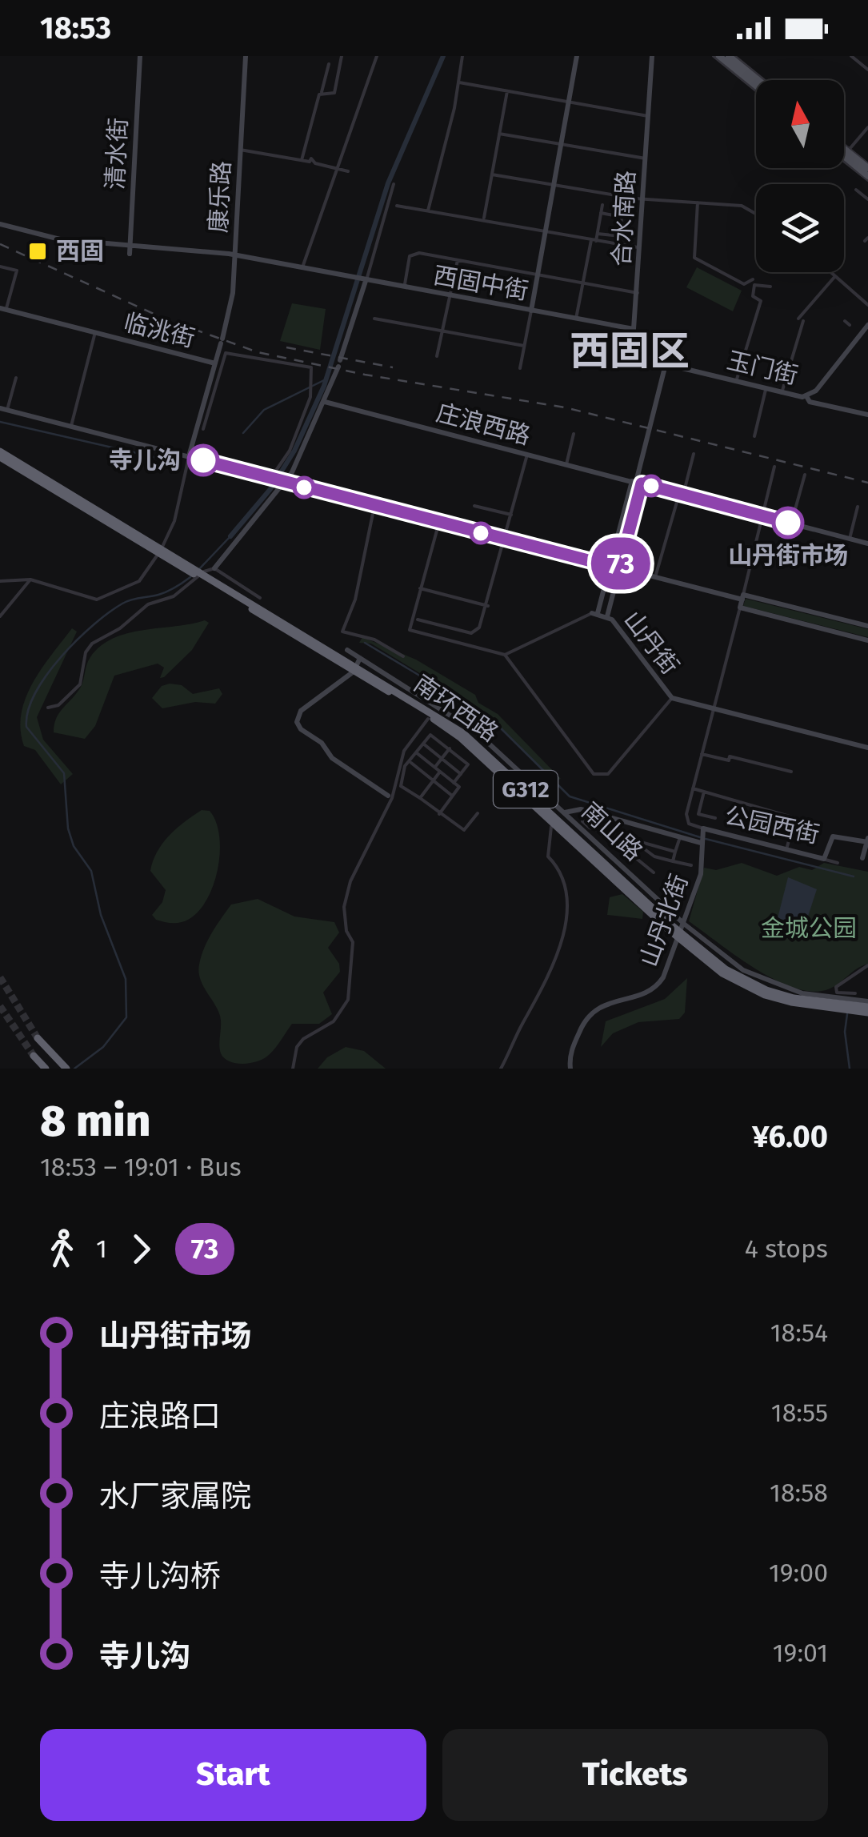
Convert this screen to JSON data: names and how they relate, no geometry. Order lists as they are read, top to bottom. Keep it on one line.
{"streets":{"highway":["南环西路","G312"],"street":["清水街","康乐路","合水南路","西固中街","临洮街","玉门街","庄浪西路","山丹街","公园西街","南山路","山丹北街"]},"crossings":[["清水街","西固中街"],["康乐路","西固中街"],["康乐路","临洮街"],["合水南路","西固中街"],["山丹街","山丹北街"],["南环西路","南山路"],["南环西路","山丹北街"],["公园西街","南山路"],["公园西街","山丹北街"],["南山路","山丹北街"]],"districts":["西固区"],"parks":["金城公园"],"places":{"transit":["西固"],"other":["寺儿沟","山丹街市场"]},"lines":["bus line 73"],"north":"top","page":{"status":"18:53","on_map":"73","heading":["8 min","18:53 – 19:01 · Bus","¥6.00"],"legs":["1","73","4 stops"],"list":[{"name":"山丹街市场","value":"18:54"},{"name":"庄浪路口","value":"18:55"},{"name":"水厂家属院","value":"18:58"},{"name":"寺儿沟桥","value":"19:00"},{"name":"寺儿沟","value":"19:01"}],"buttons":["Start","Tickets"]}}
